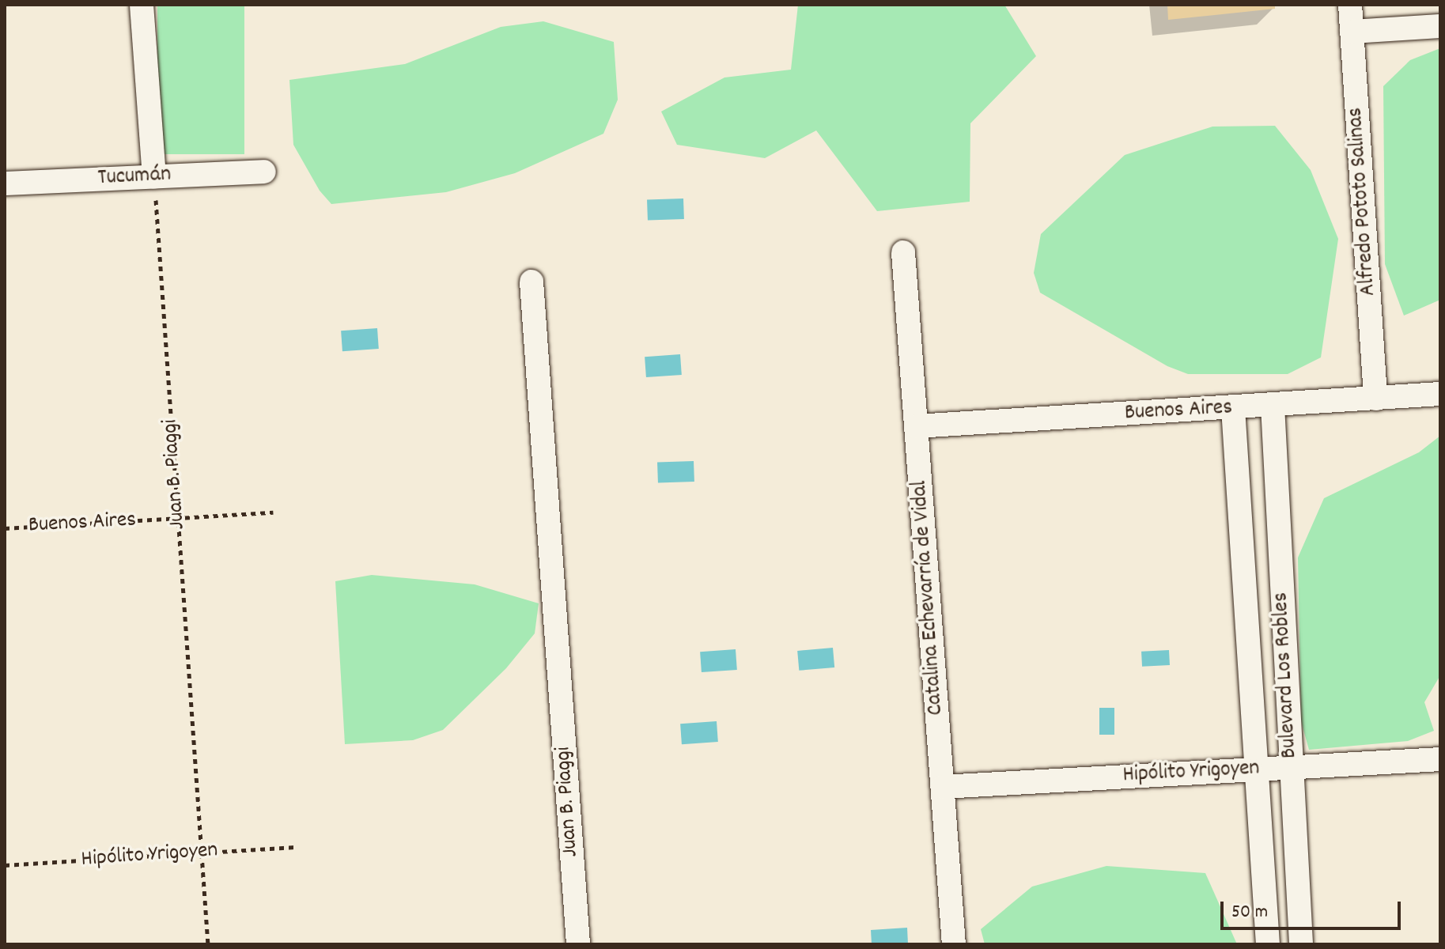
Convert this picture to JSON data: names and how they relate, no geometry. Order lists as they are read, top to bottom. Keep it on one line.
{"streets":{"street":["Tucumán","Alfredo Pototo Salinas","Buenos Aires","Juan B. Piaggi","Catalina Echevarría de Vidal","Bulevard Los Robles","Hipólito Yrigoyen"]},"crossings":[["Tucumán","Juan B. Piaggi"],["Alfredo Pototo Salinas","Buenos Aires"],["Buenos Aires","Juan B. Piaggi"],["Buenos Aires","Catalina Echevarría de Vidal"],["Buenos Aires","Bulevard Los Robles"],["Juan B. Piaggi","Hipólito Yrigoyen"],["Catalina Echevarría de Vidal","Hipólito Yrigoyen"],["Bulevard Los Robles","Hipólito Yrigoyen"]],"scale_bar":"50 m"}
